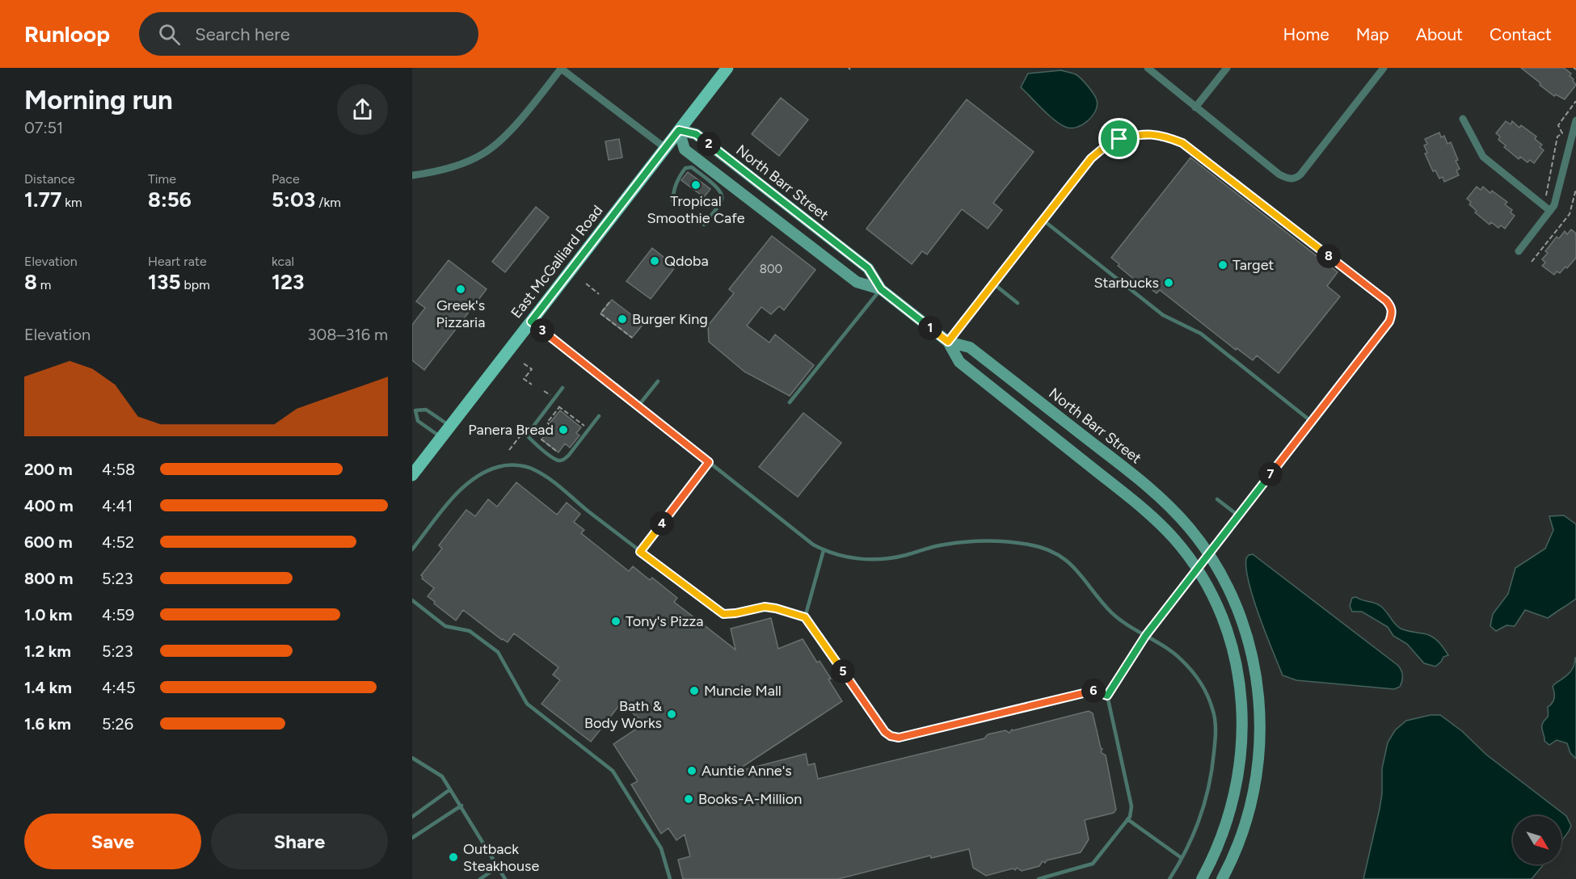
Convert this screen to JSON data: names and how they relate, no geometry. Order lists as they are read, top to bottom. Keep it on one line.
{"streets":{"main road":["East McGalliard Road"],"street":["North Barr Street"]},"crossings":[["North Barr Street","East McGalliard Road"]],"places":["Tropical Smoothie Cafe","Qdoba","Target","Starbucks","Greek's Pizzaria","Burger King","Panera Bread","Tony's Pizza","Muncie Mall","Bath & Body Works","Auntie Anne's","Books-A-Million","Outback Steakhouse"],"house_numbers":["800"],"north":"bottom right","page":{"header":"Runloop","search":"Search here","nav":["Home","Map","About","Contact"],"heading":["Morning run","07:51"],"pins":["2","8","1","3","7","4","5","6"],"stats":[["Distance","1.77 km"],["Time","8:56"],["Pace","5:03 /km"],["Elevation","8 m"],["Heart rate","135 bpm"],["kcal","123"]],"chart":["Elevation","308–316 m"],"list":[{"name":"200 m","note":"4:58"},{"name":"400 m","note":"4:41"},{"name":"600 m","note":"4:52"},{"name":"800 m","note":"5:23"},{"name":"1.0 km","note":"4:59"},{"name":"1.2 km","note":"5:23"},{"name":"1.4 km","note":"4:45"},{"name":"1.6 km","note":"5:26"}],"buttons":["Save","Share"]}}
